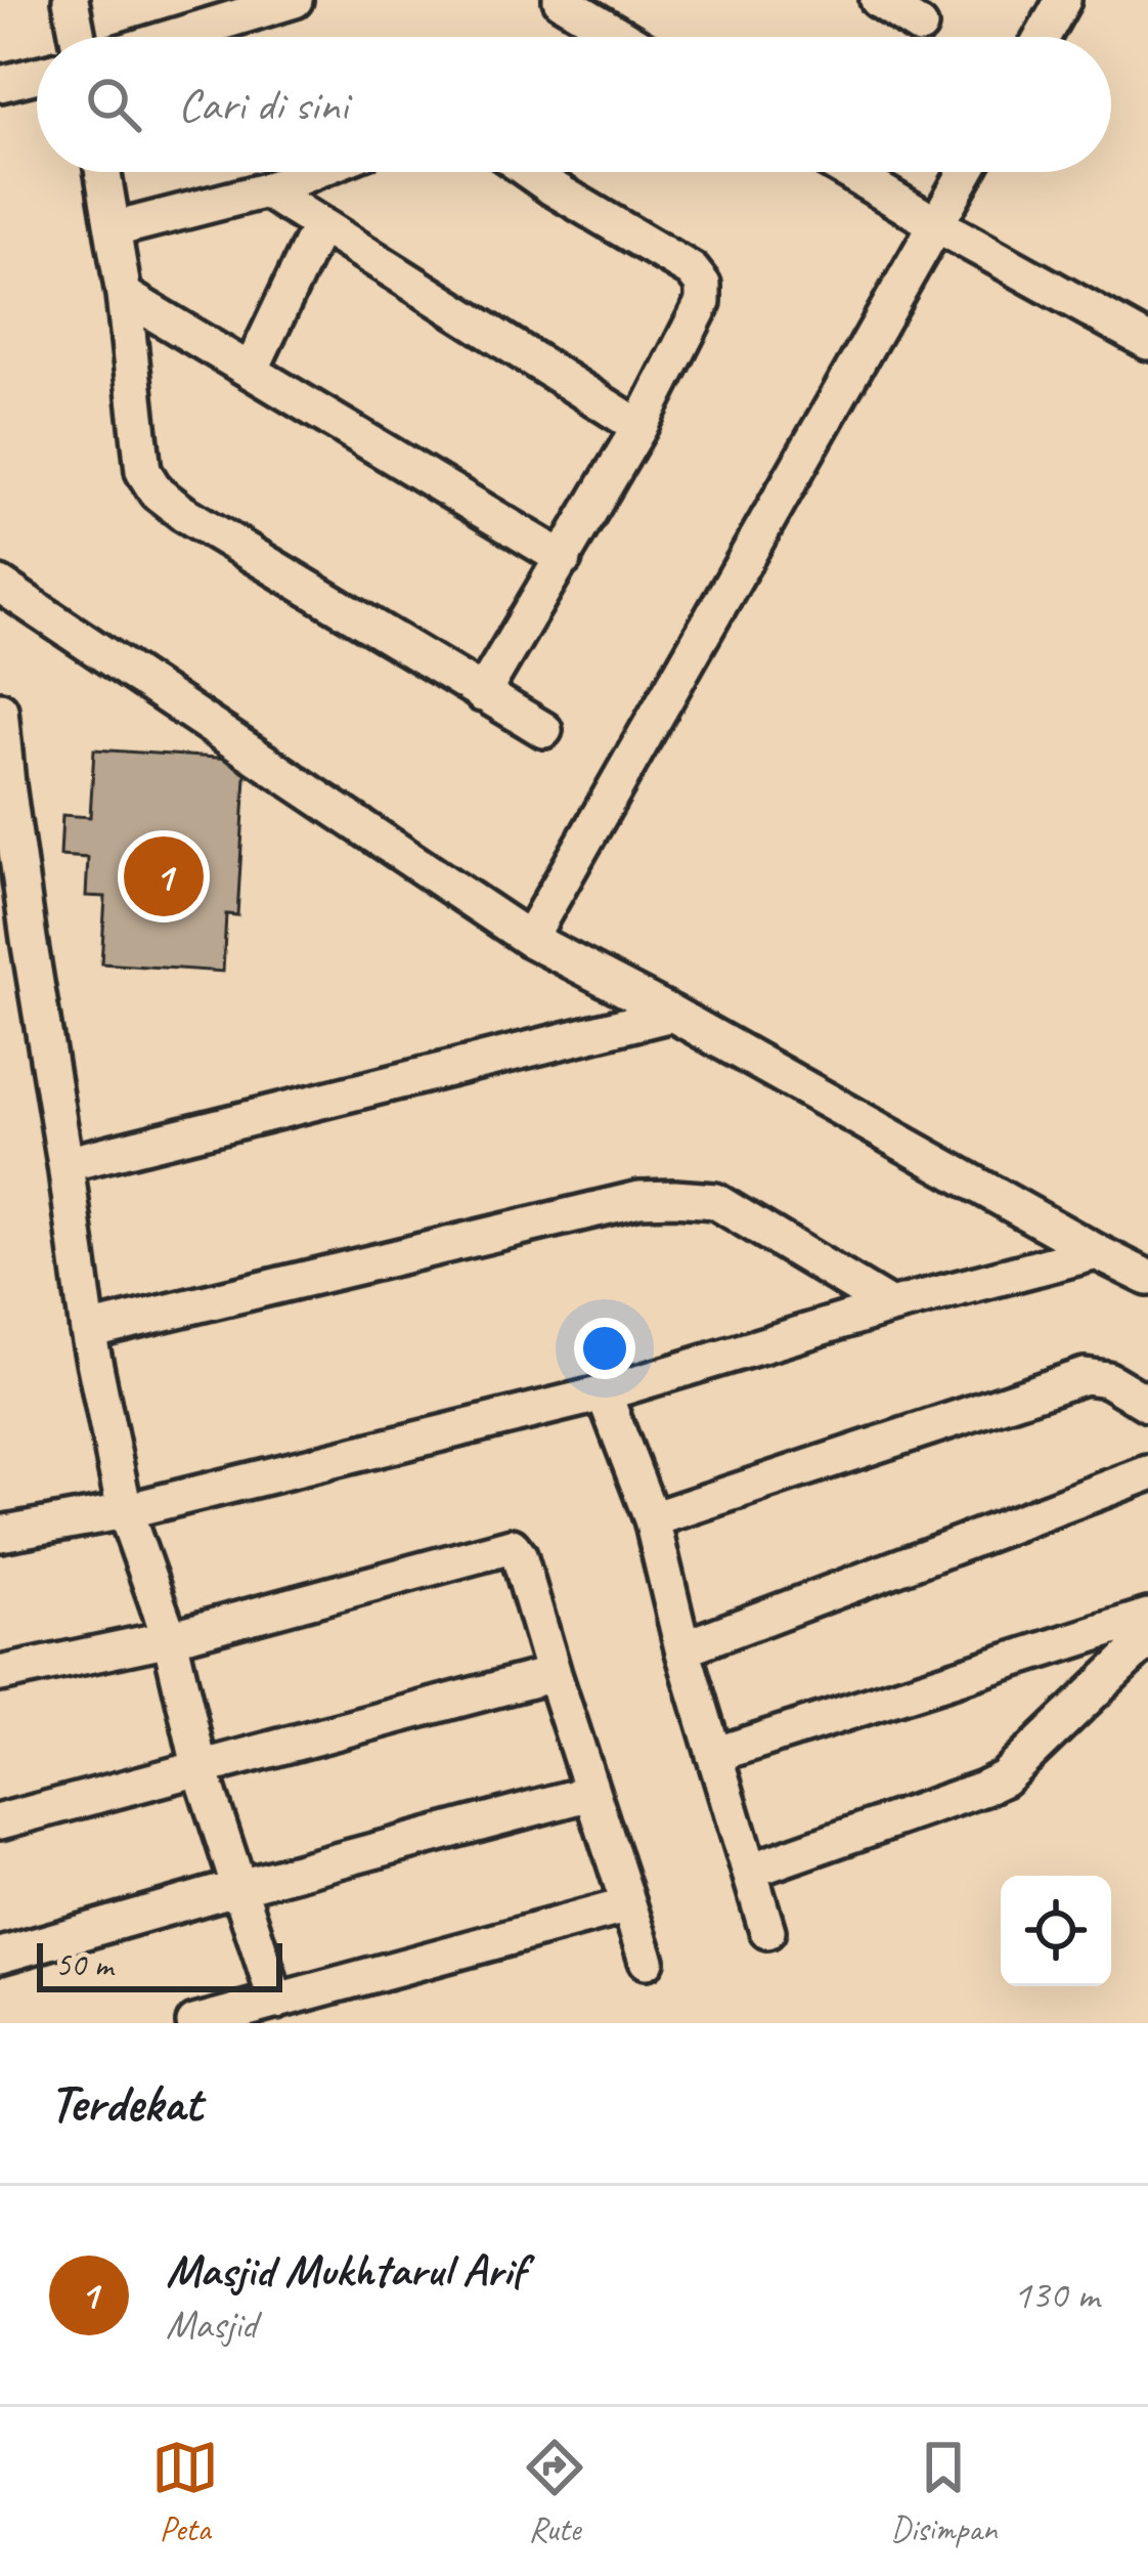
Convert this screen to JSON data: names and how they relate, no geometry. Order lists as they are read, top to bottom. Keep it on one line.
{"scale_bar":"50 m","page":{"search":"Cari di sini","pins":"1","scale":"50 m","heading":"Terdekat","list":[{"mark":"1","name":"Masjid Mukhtarul Arif","note":"Masjid","value":"130 m"}],"nav":["Peta","Rute","Disimpan"]}}
